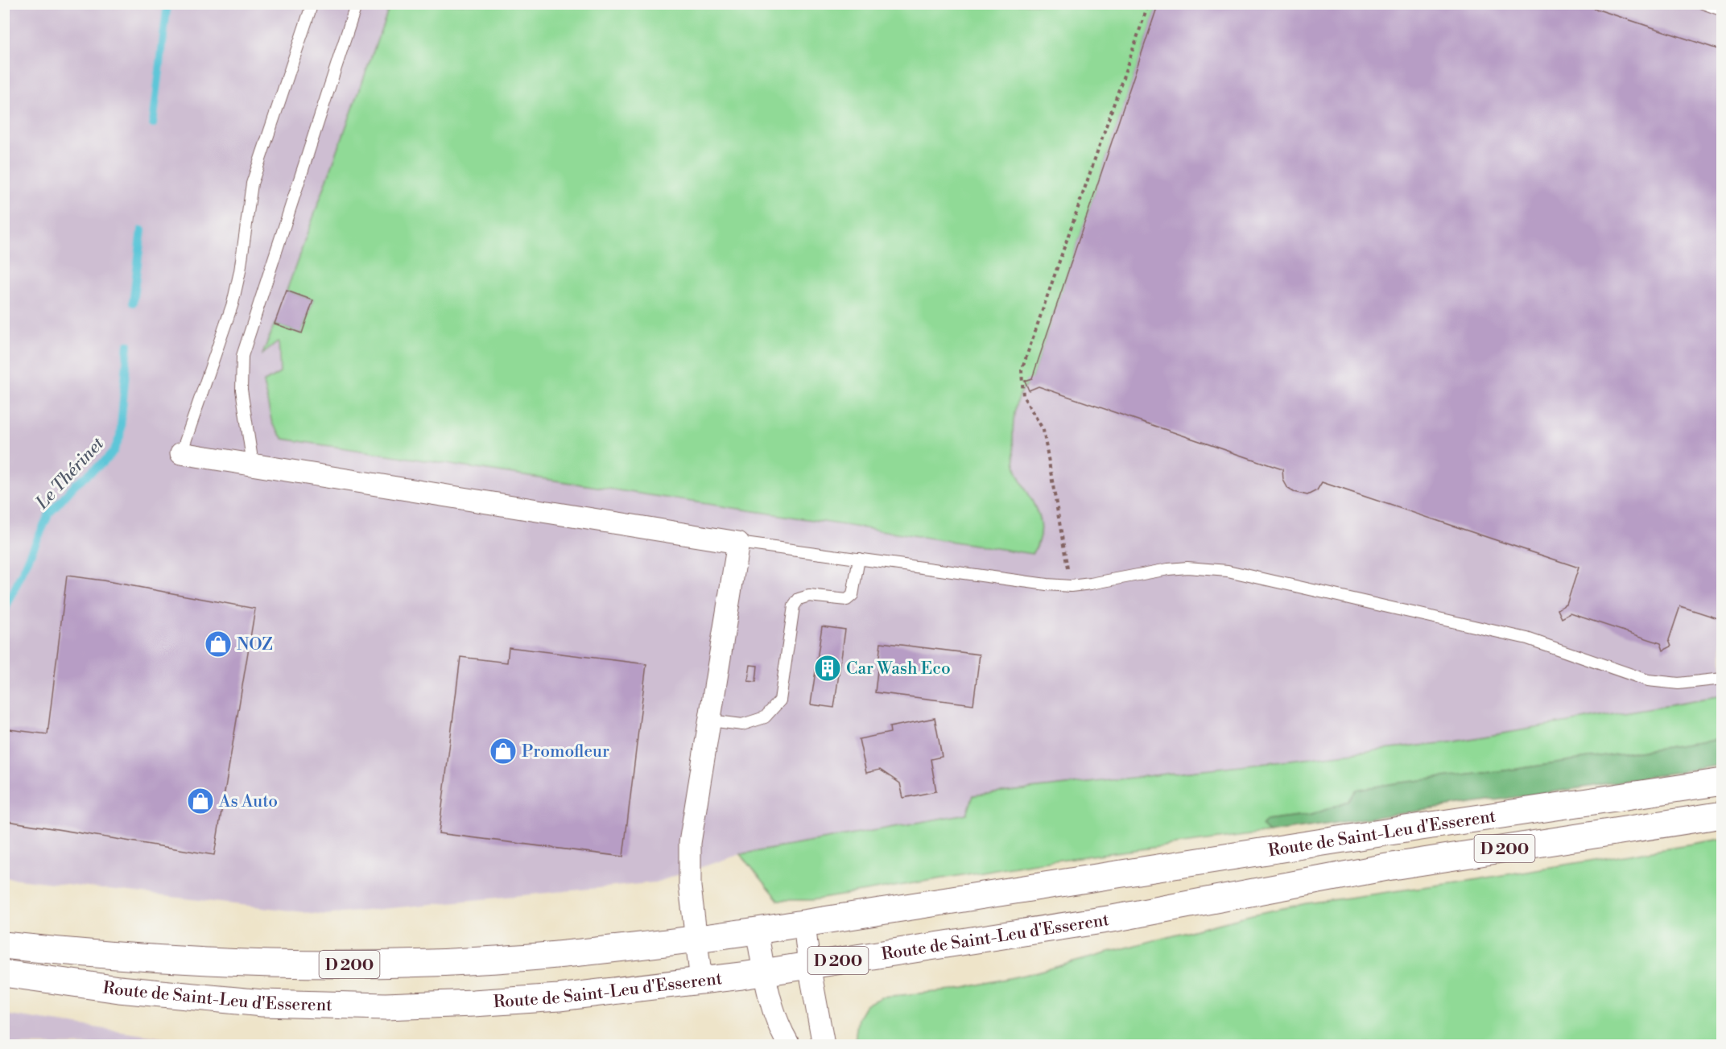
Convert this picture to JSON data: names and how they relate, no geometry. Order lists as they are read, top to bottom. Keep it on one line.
{"streets":{"main road":["Route de Saint-Leu d'Esserent","D 200"]},"water":["Le Thérinet"],"places":{"shop":["NOZ","Promofleur","As Auto"],"building":["Car Wash Eco"]}}
